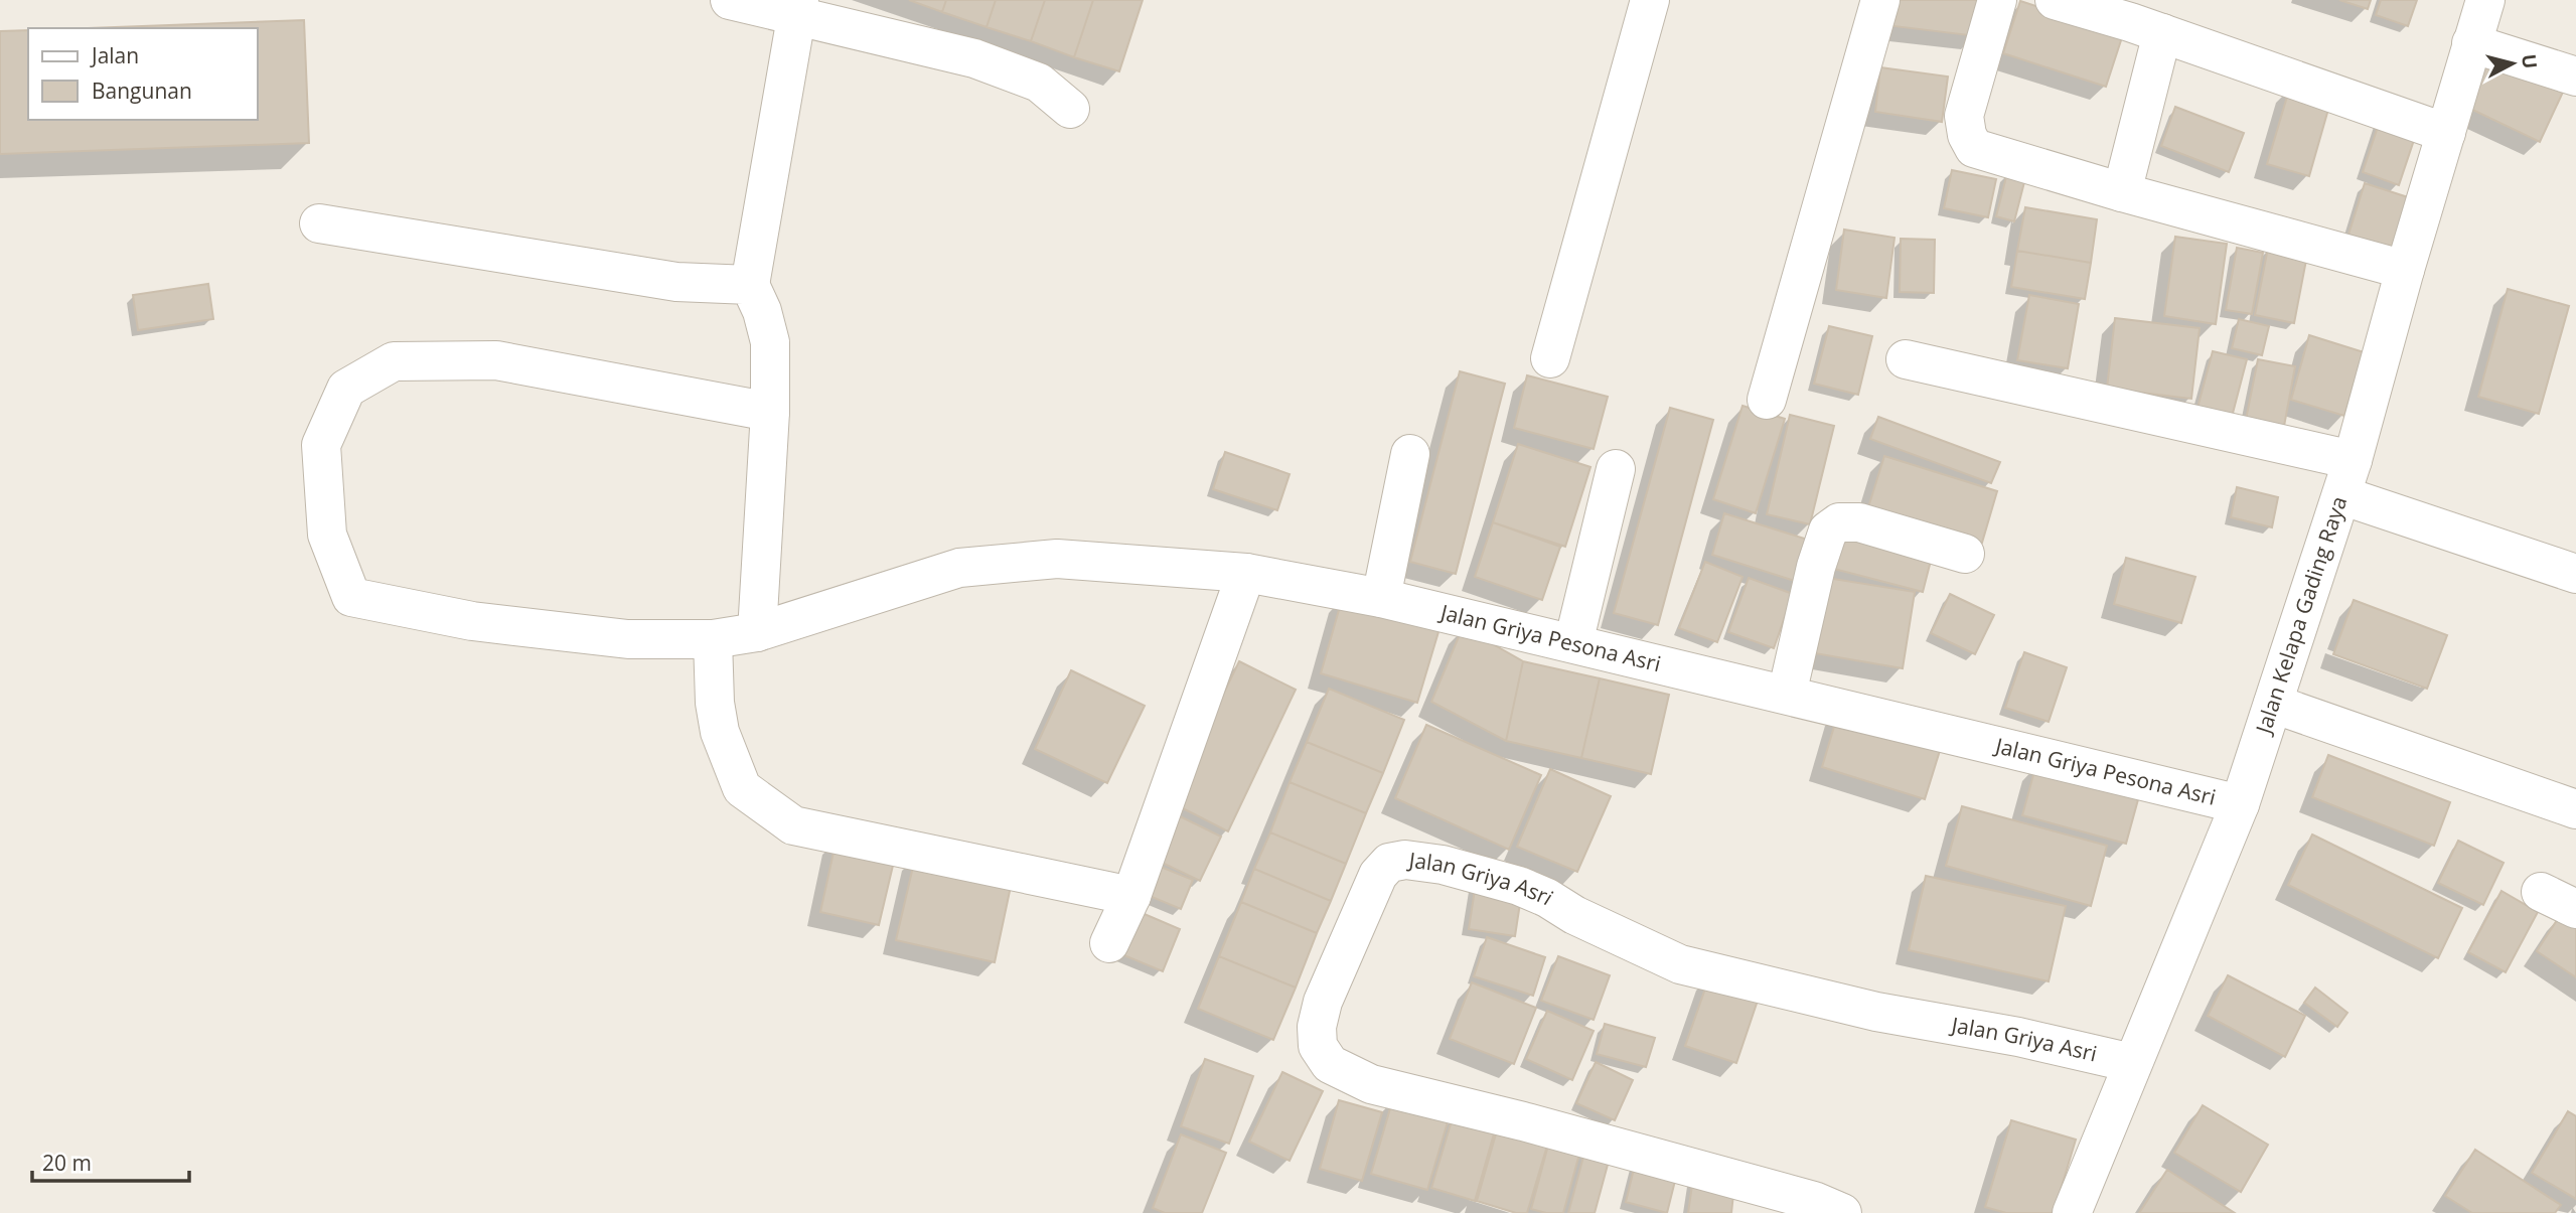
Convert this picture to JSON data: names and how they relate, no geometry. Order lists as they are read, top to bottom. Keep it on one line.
{"streets":{"street":["Jalan Kelapa Gading Raya","Jalan Griya Pesona Asri","Jalan Griya Asri"]},"crossings":[["Jalan Kelapa Gading Raya","Jalan Griya Pesona Asri"],["Jalan Kelapa Gading Raya","Jalan Griya Asri"]],"legend":["Jalan","Bangunan"],"scale_bar":"20 m","north":"right"}
